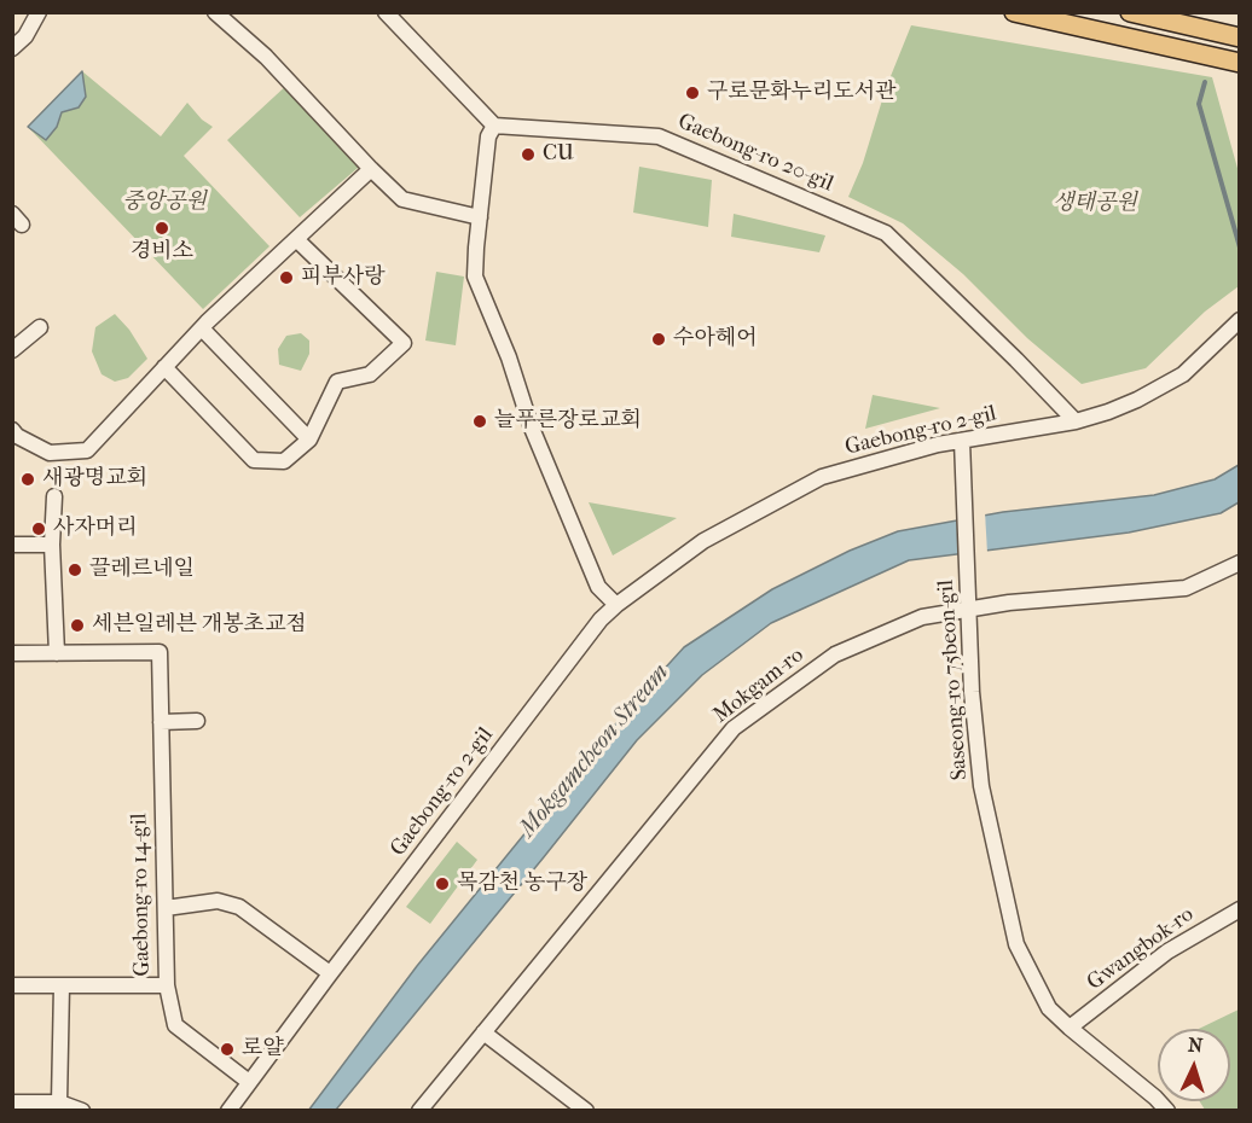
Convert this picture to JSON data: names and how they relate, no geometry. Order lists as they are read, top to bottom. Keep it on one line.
{"streets":{"street":["Gaebong-ro 20-gil","Gaebong-ro 2-gil","Saseong-ro 75beon-gil","Mokgam-ro","Gaebong-ro 14-gil","Gwangbok-ro"]},"crossings":[["Gaebong-ro 20-gil","Gaebong-ro 2-gil"],["Gaebong-ro 2-gil","Saseong-ro 75beon-gil"],["Saseong-ro 75beon-gil","Mokgam-ro"],["Saseong-ro 75beon-gil","Gwangbok-ro"]],"water":["Mokgamcheon Stream"],"parks":["중앙공원","생태공원"],"places":["구로문화누리도서관","CU","경비소","피부사랑","수아헤어","늘푸른장로교회","새광명교회","사자머리","끌레르네일","세븐일레븐 개봉초교점","목감천 농구장","로얄"],"north":"top"}
